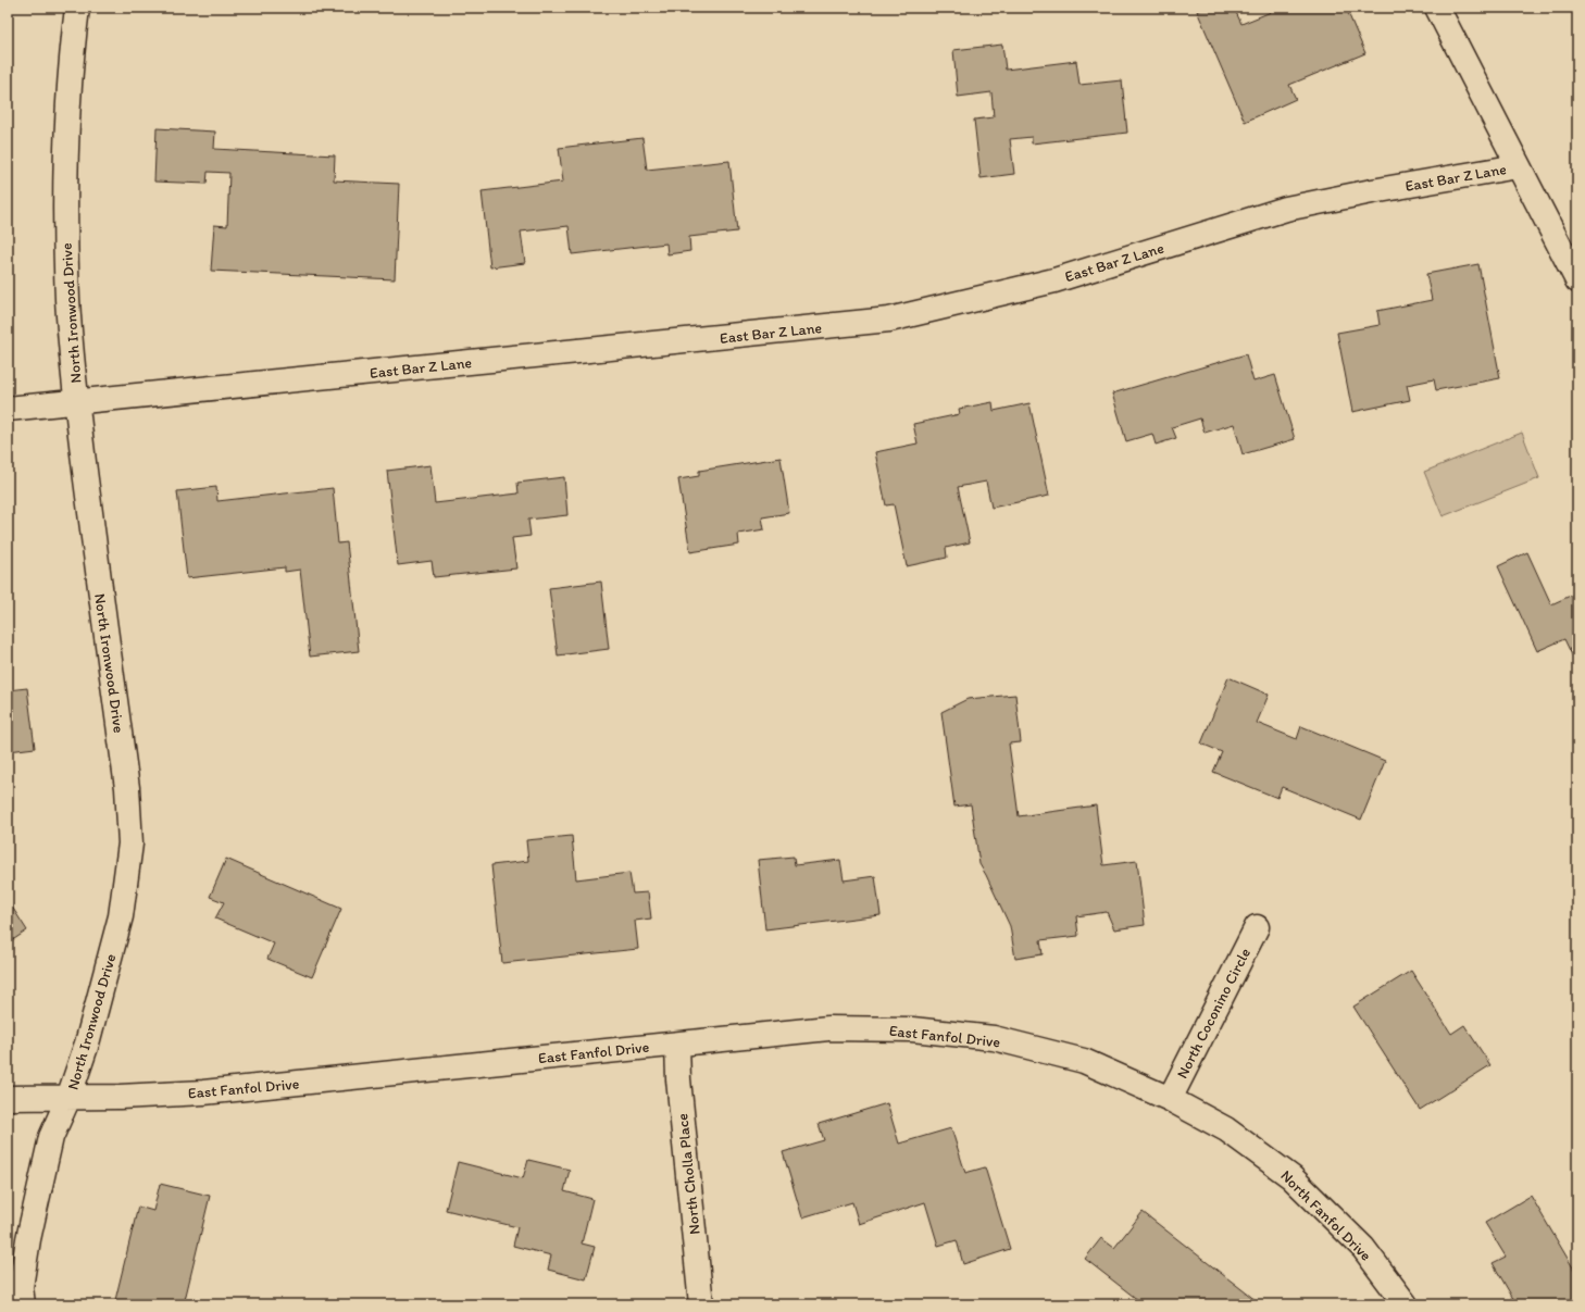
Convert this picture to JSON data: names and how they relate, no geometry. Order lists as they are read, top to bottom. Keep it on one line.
{"streets":{"street":["East Bar Z Lane","North Ironwood Drive","North Coconino Circle","East Fanfol Drive","North Cholla Place","North Fanfol Drive"]},"crossings":[["East Bar Z Lane","North Ironwood Drive"],["North Ironwood Drive","East Fanfol Drive"],["North Coconino Circle","East Fanfol Drive"],["North Coconino Circle","North Fanfol Drive"],["East Fanfol Drive","North Cholla Place"],["East Fanfol Drive","North Fanfol Drive"]]}
